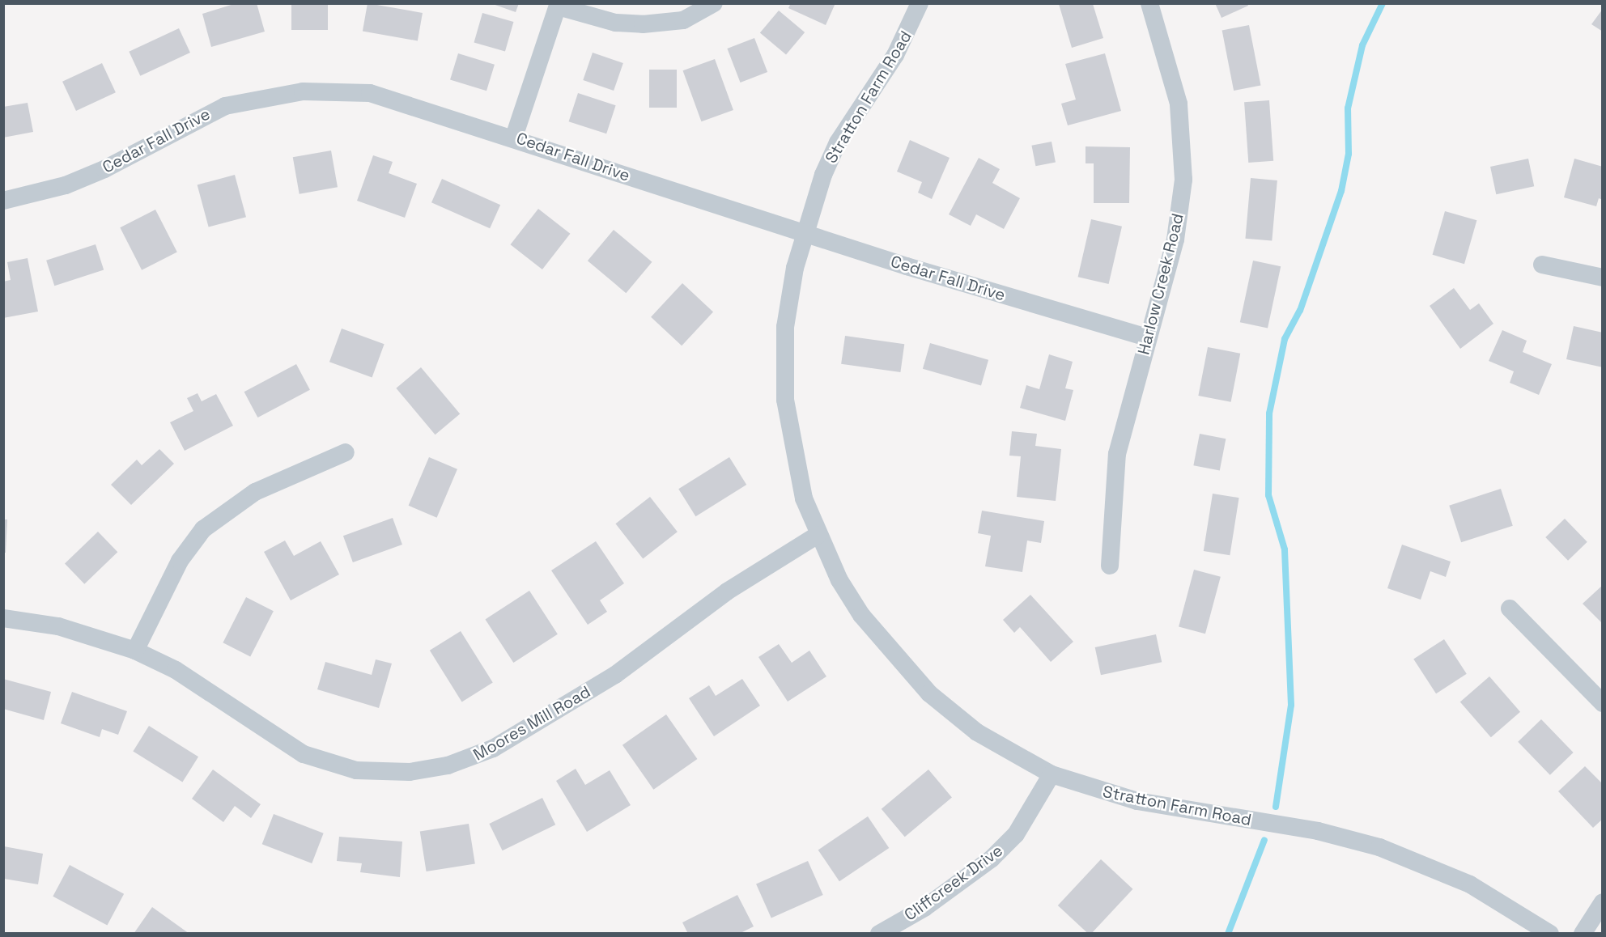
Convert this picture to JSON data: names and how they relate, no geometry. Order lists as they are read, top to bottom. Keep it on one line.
{"streets":{"street":["Stratton Farm Road","Cedar Fall Drive","Harlow Creek Road","Moores Mill Road","Cliffcreek Drive"]},"crossings":[["Stratton Farm Road","Cedar Fall Drive"],["Stratton Farm Road","Moores Mill Road"],["Stratton Farm Road","Cliffcreek Drive"],["Cedar Fall Drive","Harlow Creek Road"]]}
